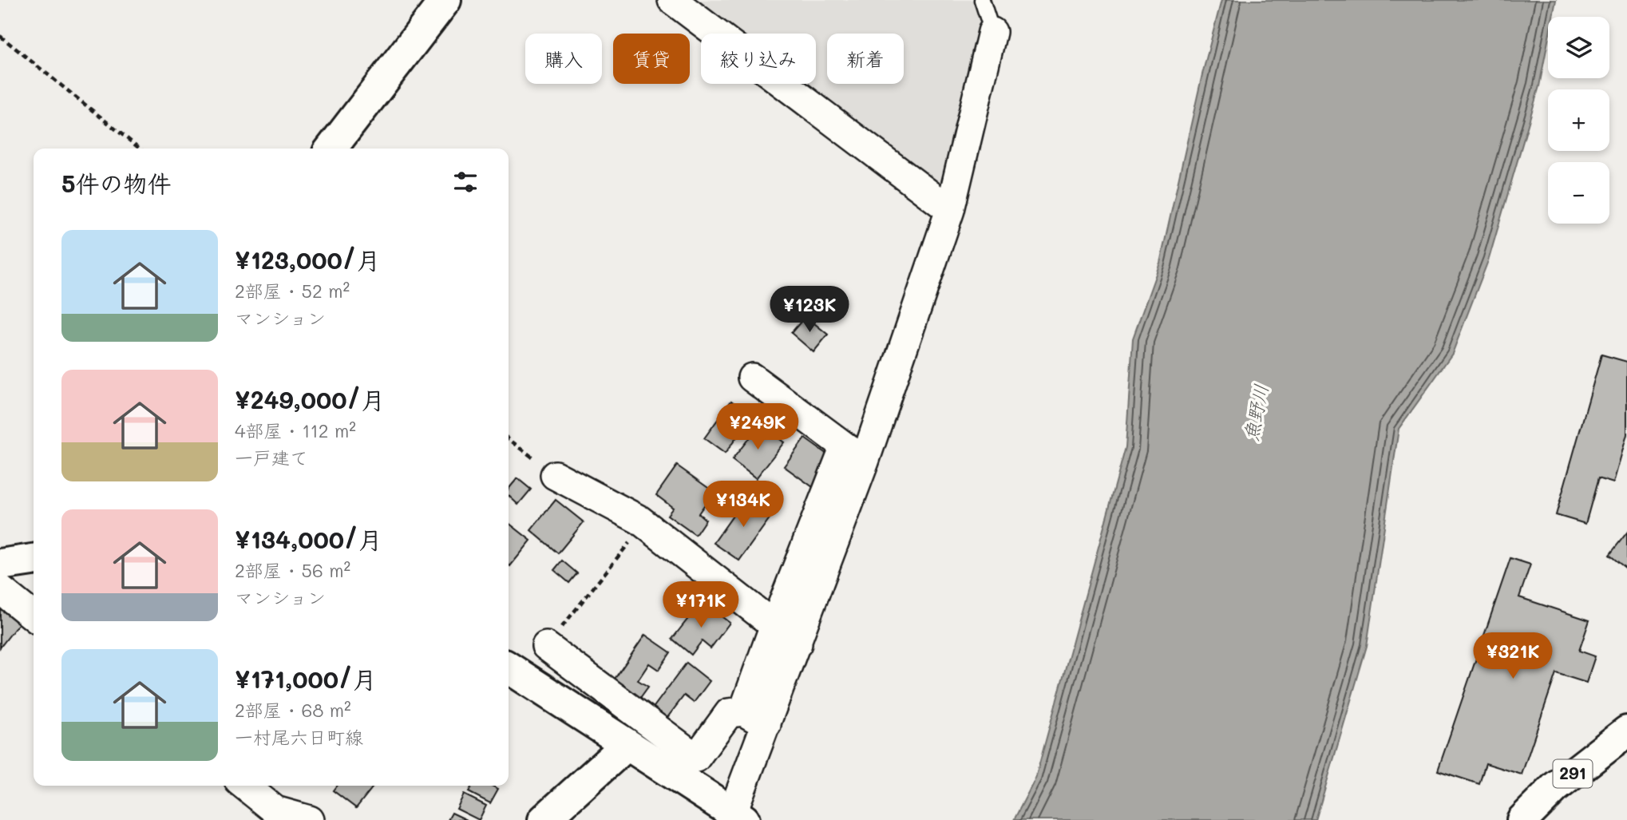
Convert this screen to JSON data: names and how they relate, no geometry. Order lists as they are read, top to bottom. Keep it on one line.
{"streets":{"main road":["291"]},"water":["魚野川"],"page":{"map_buttons":["+","−"],"chip":["購入","賃貸","絞り込み","新着"],"heading":"5件の物件","list":[{"name":"¥123,000/月","note":"2部屋 · 52 m² · マンション"},{"name":"¥249,000/月","note":"4部屋 · 112 m² · 一戸建て"},{"name":"¥134,000/月","note":"2部屋 · 56 m² · マンション"},{"name":"¥171,000/月","note":"2部屋 · 68 m² · 一村尾六日町線"}],"price":["¥123K","¥249K","¥134K","¥171K","¥321K"]}}
